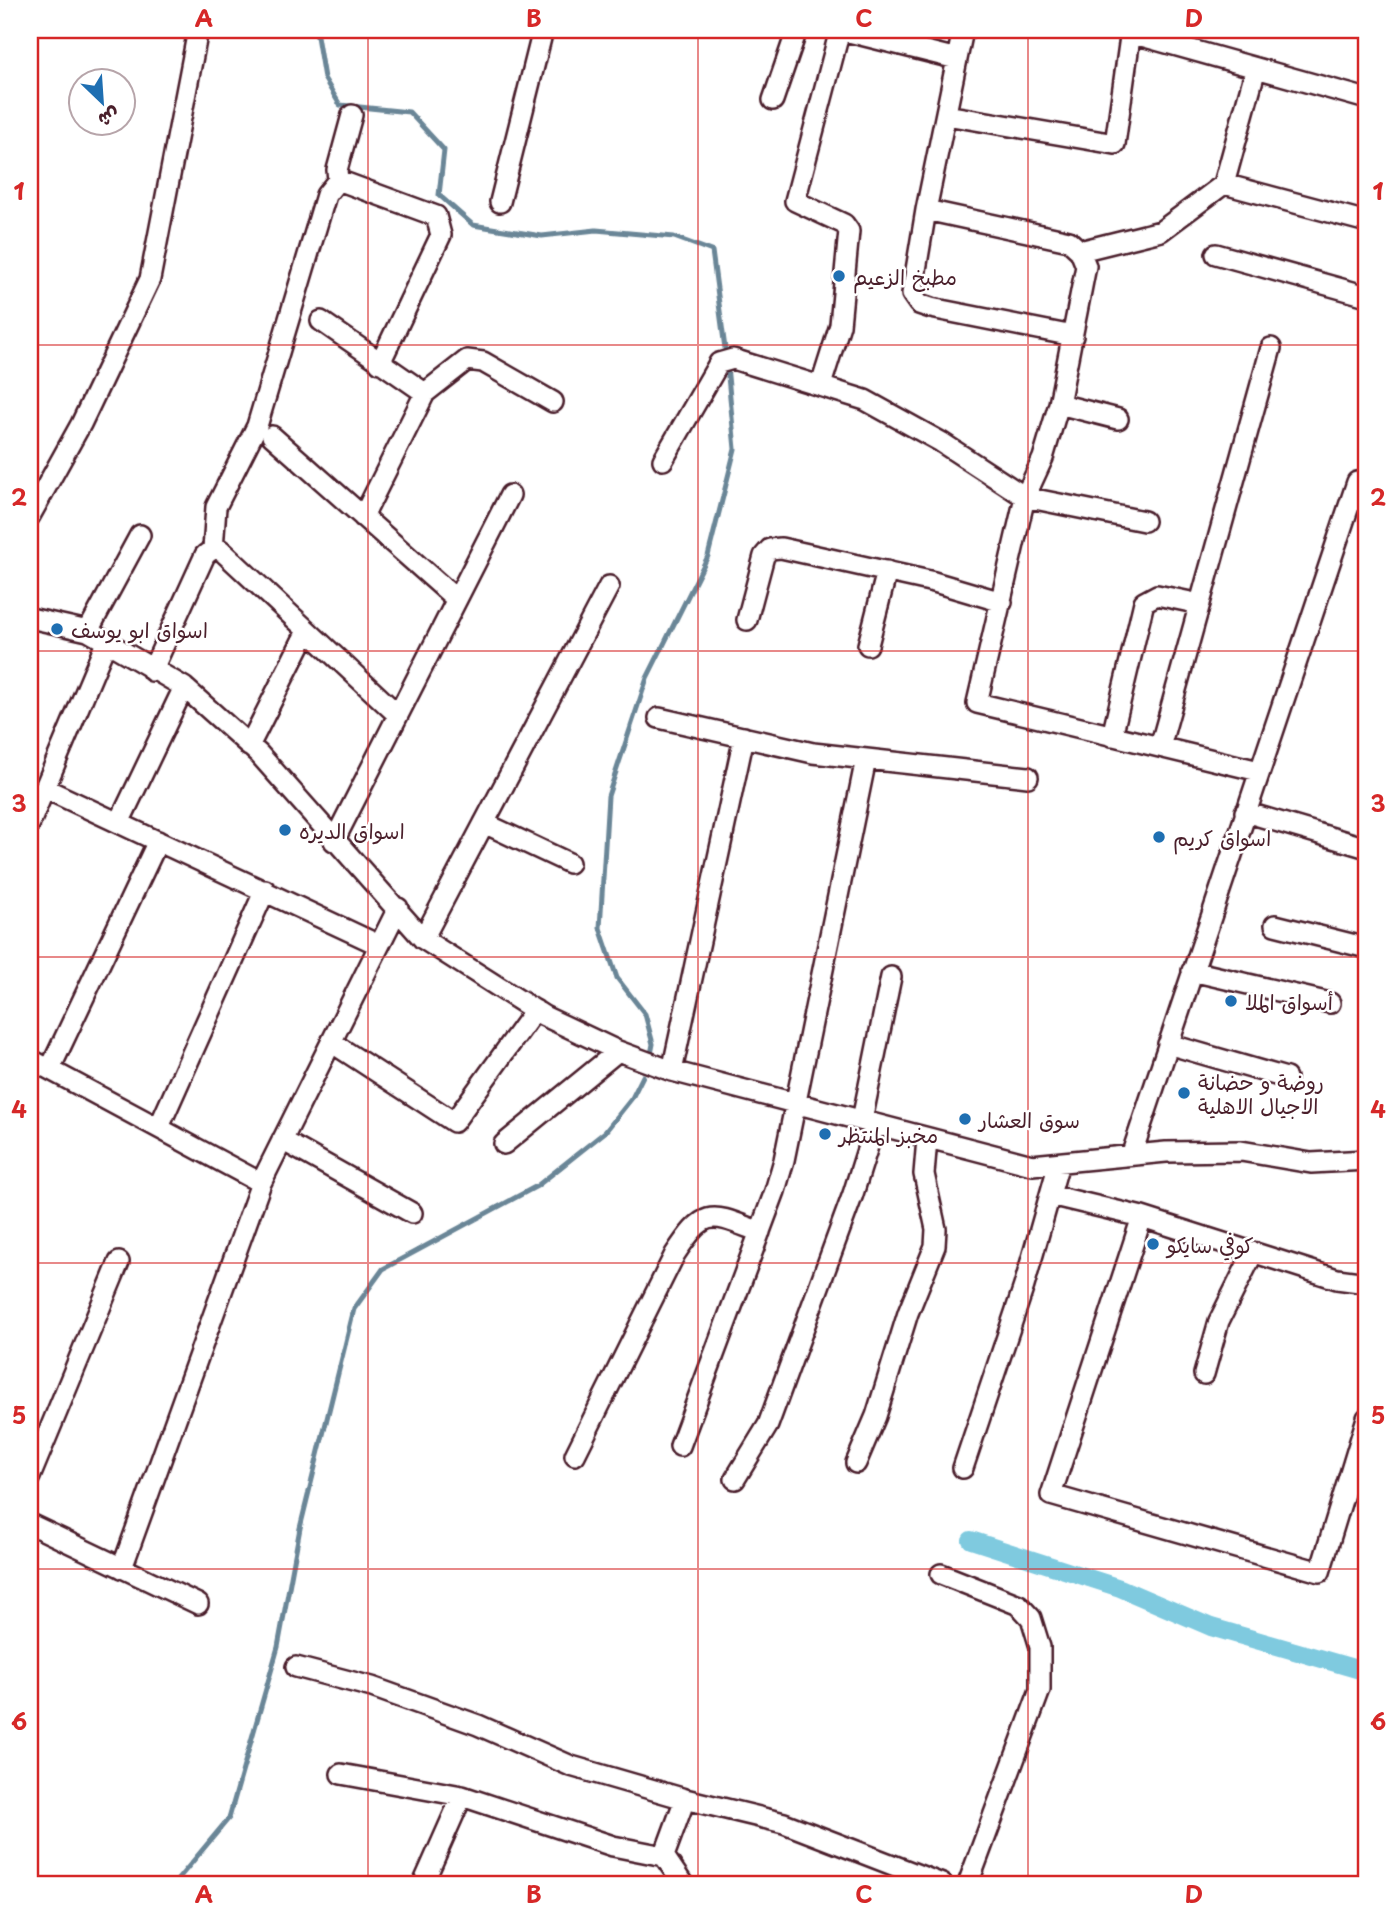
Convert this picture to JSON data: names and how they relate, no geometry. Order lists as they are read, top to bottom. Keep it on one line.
{"places":["مطبخ الزعيم","اسواق ابو يوسف","اسواق الديره","اسواق كريم","أسواق الملا","روضة و حضانة الاجيال الاهلية","سوق العشار","مخبز المنتظر","كوفي سايكو"],"north":"bottom right","grid":{"columns":["A","B","C","D"],"rows":["1","2","3","4","5","6"]}}
